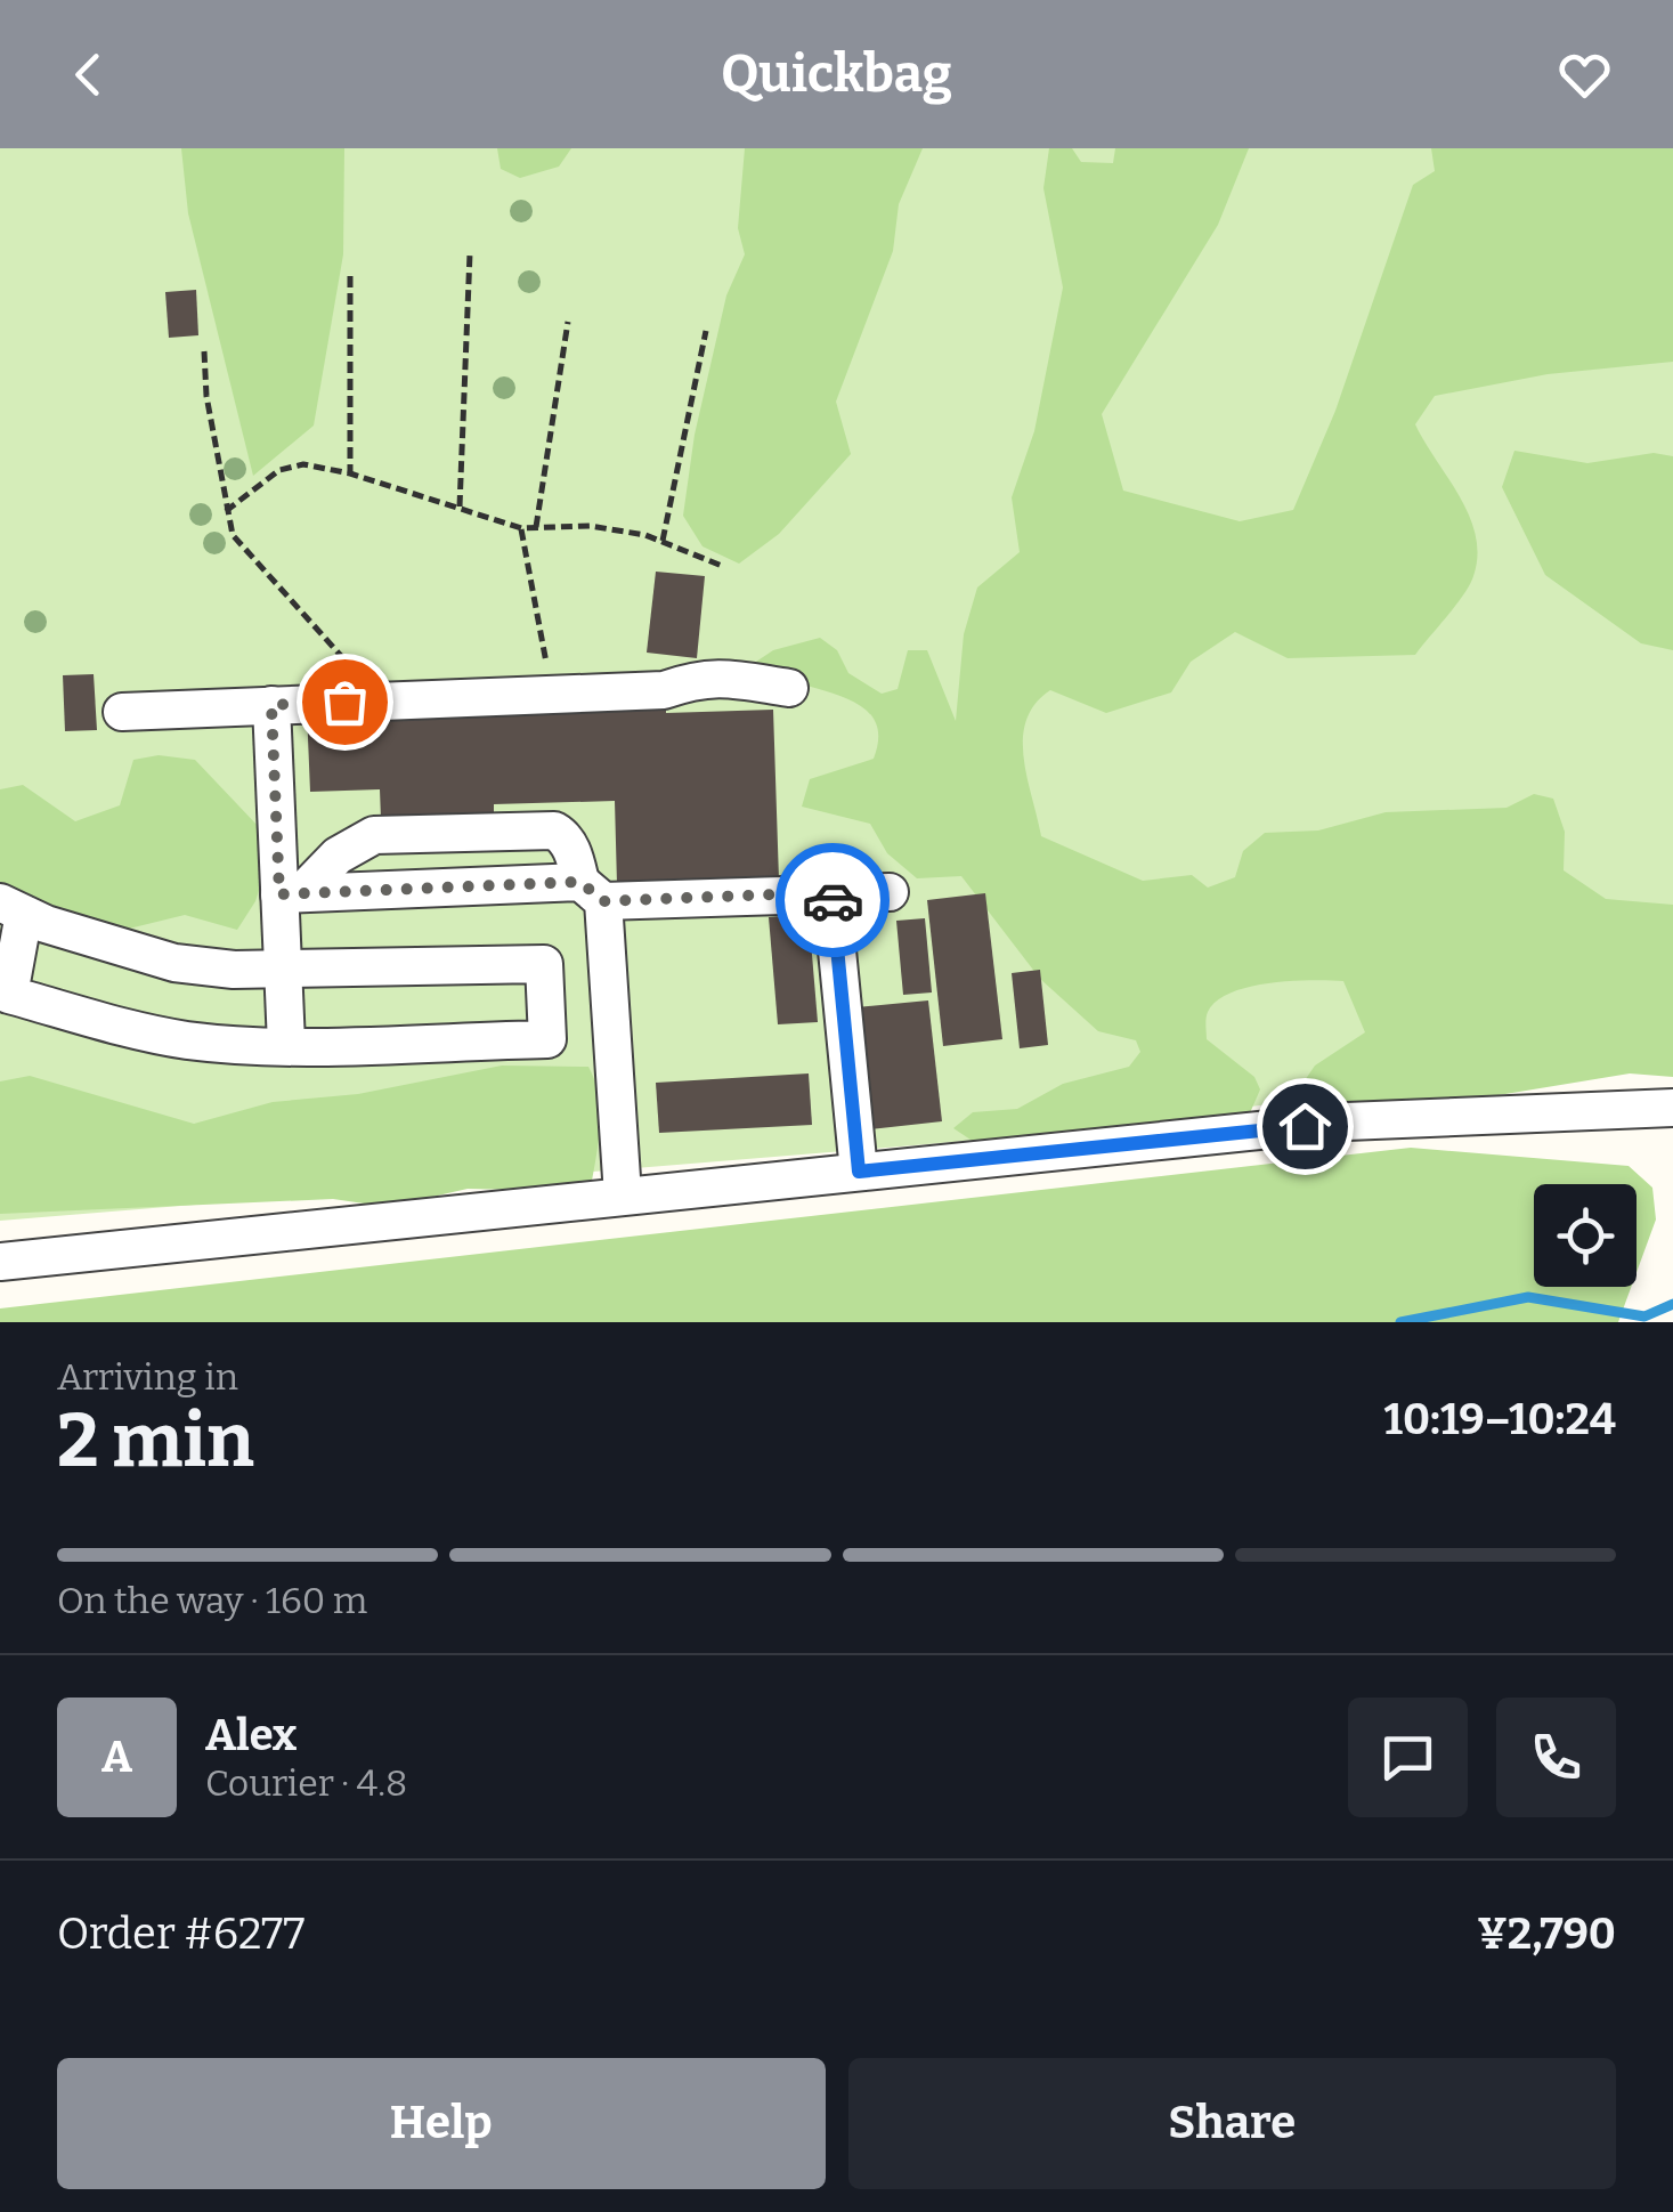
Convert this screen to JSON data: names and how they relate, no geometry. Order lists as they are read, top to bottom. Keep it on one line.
{"page":{"header":"Quickbag","heading":["2 min","Arriving in","10:19–10:24"],"panel":["Alex","Courier · 4.8","Order #6277","¥2,790"],"bar":"On the way · 160 m","round":"A","buttons":["Help","Share"]}}
